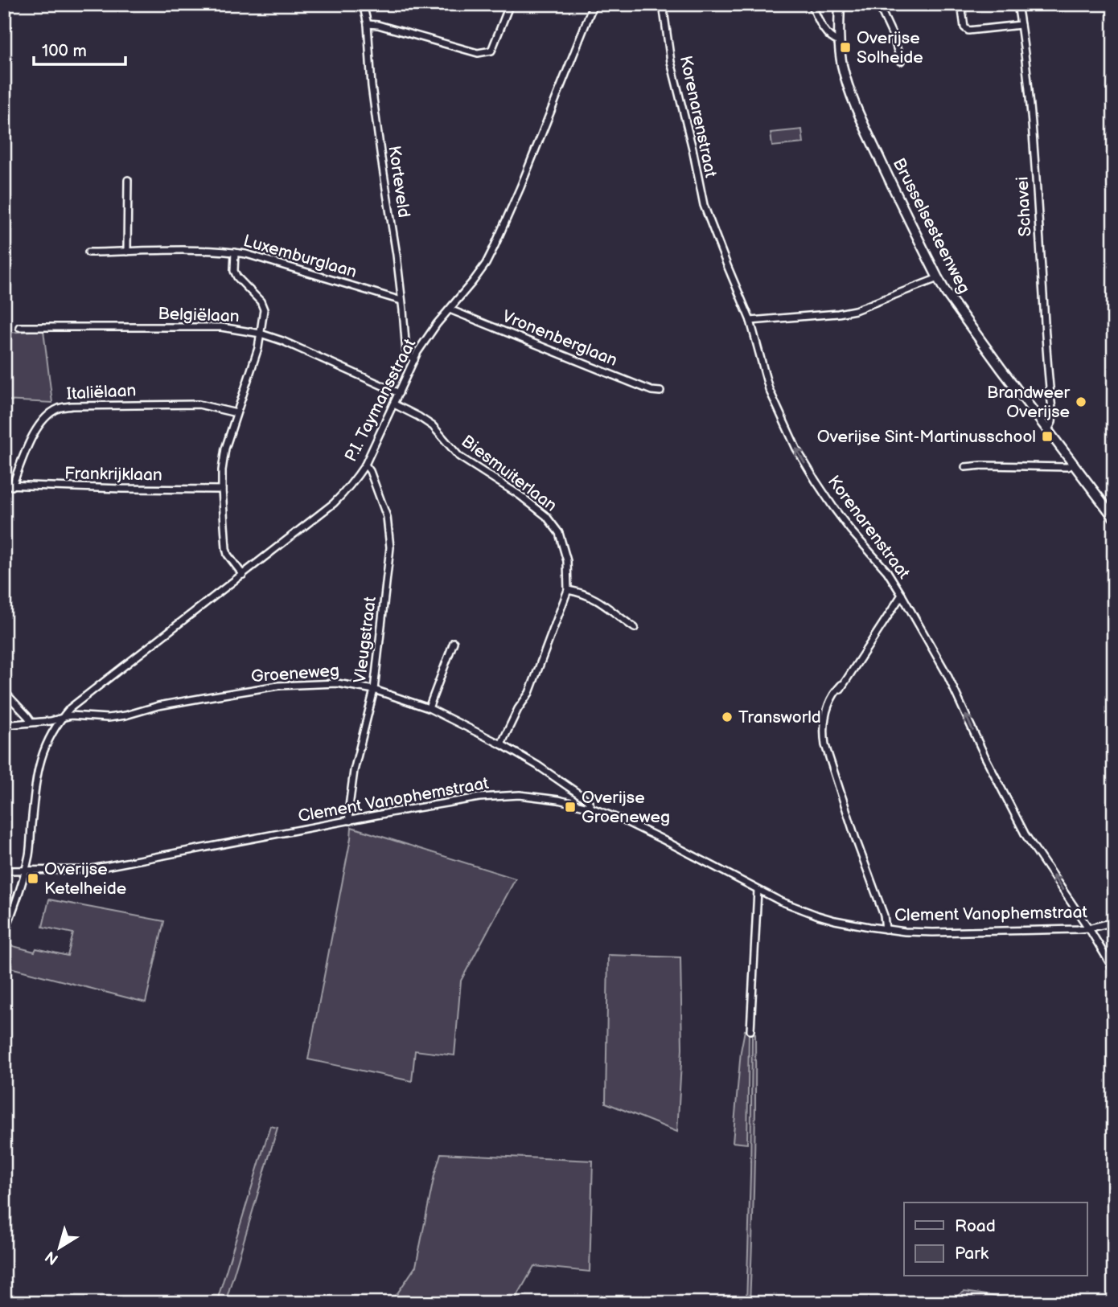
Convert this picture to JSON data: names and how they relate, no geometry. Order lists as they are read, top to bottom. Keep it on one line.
{"streets":{"main road":["Brusselsesteenweg"],"street":["Korenarenstraat","Korteveld","Schavei","Luxemburglaan","Belgiëlaan","Vronenberglaan","Italiëlaan","P.I. Taymansstraat","Biesmuiterlaan","Frankrijklaan","Vleugstraat","Groeneweg","Clement Vanophemstraat"]},"crossings":[["Korenarenstraat","Clement Vanophemstraat"],["Korteveld","Luxemburglaan"],["Korteveld","P.I. Taymansstraat"],["Schavei","Brusselsesteenweg"],["Belgiëlaan","P.I. Taymansstraat"],["Vronenberglaan","P.I. Taymansstraat"],["Italiëlaan","Frankrijklaan"],["P.I. Taymansstraat","Biesmuiterlaan"],["P.I. Taymansstraat","Vleugstraat"],["P.I. Taymansstraat","Groeneweg"],["P.I. Taymansstraat","Clement Vanophemstraat"],["Biesmuiterlaan","Groeneweg"],["Vleugstraat","Groeneweg"],["Vleugstraat","Clement Vanophemstraat"],["Groeneweg","Clement Vanophemstraat"]],"one_way":["Korenarenstraat"],"places":{"transit":["Overijse Solheide","Overijse Sint-Martinusschool","Overijse Groeneweg","Overijse Ketelheide"],"other":["Brandweer Overijse","Transworld"]},"legend":["Road","Park"],"scale_bar":"100 m","north":"bottom left"}
